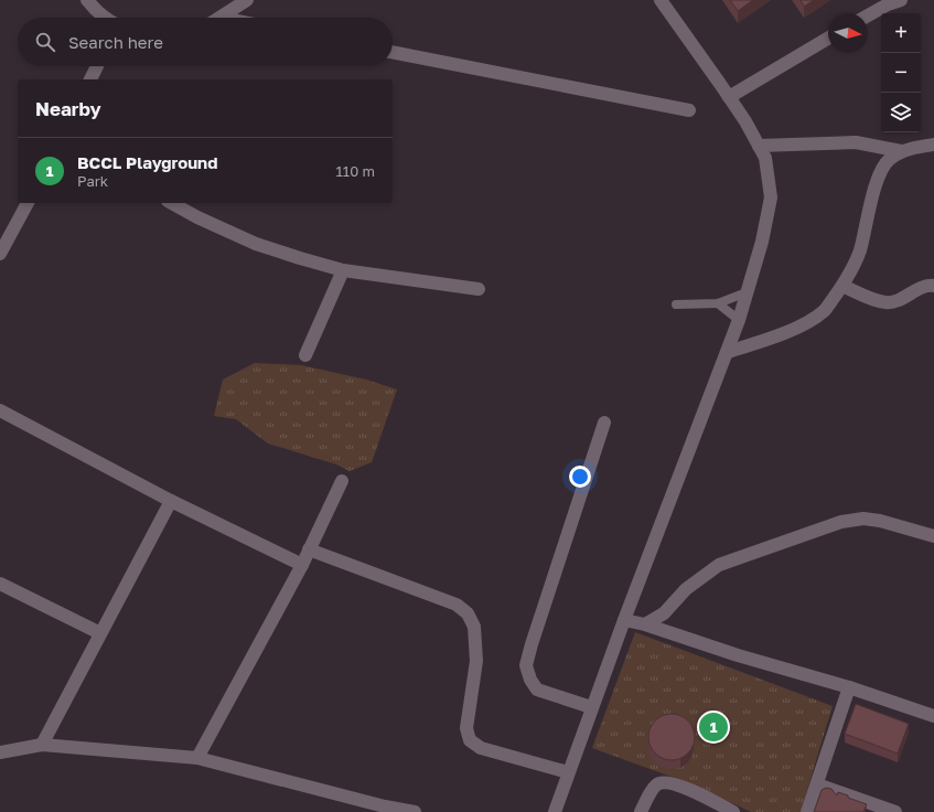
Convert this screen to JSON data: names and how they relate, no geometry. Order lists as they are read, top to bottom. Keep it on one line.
{"north":"right","page":{"map_buttons":["+","−"],"search":"Search here","heading":"Nearby","list":[{"mark":"1","name":"BCCL Playground","note":"Park","value":"110 m"}],"pins":"1"}}
